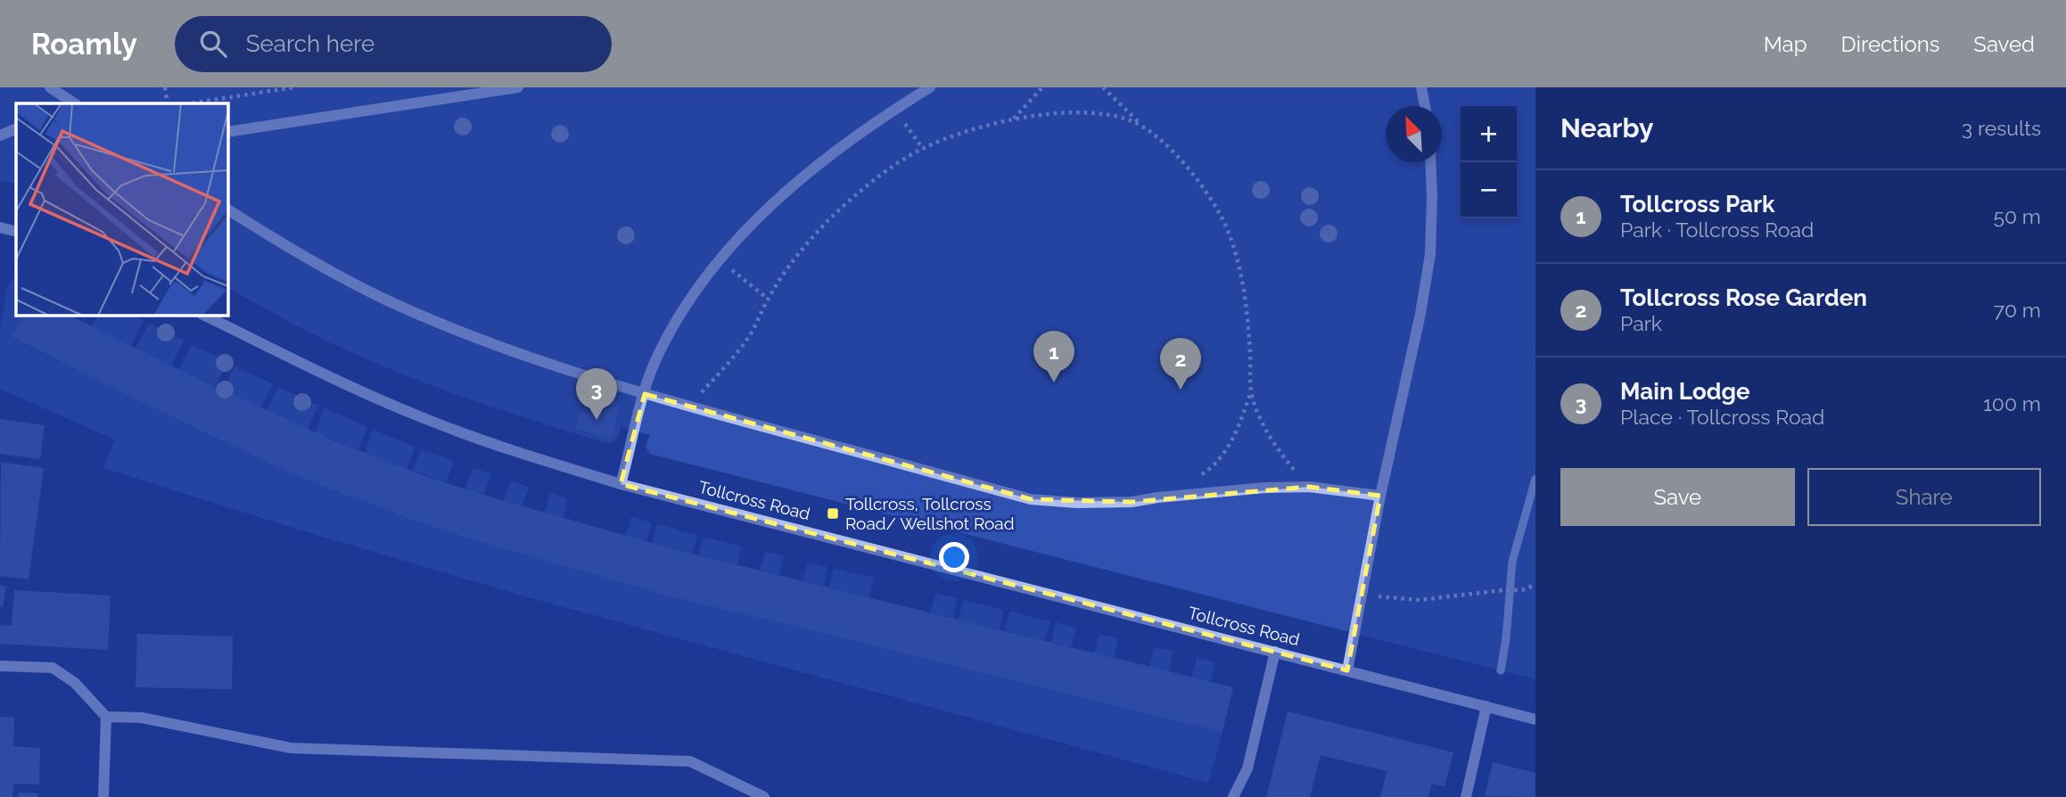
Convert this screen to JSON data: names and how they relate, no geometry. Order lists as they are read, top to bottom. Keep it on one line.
{"streets":{"street":["Tollcross Road"]},"places":{"transit":["Tollcross, Tollcross Road/ Wellshot Road"]},"north":"top left","page":{"header":"Roamly","search":"Search here","nav":["Map","Directions","Saved"],"heading":["Nearby","3 results"],"map_buttons":["+","−"],"list":[{"mark":"1","name":"Tollcross Park","note":"Park · Tollcross Road","value":"50 m"},{"mark":"2","name":"Tollcross Rose Garden","note":"Park","value":"70 m"},{"mark":"3","name":"Main Lodge","note":"Place · Tollcross Road","value":"100 m"}],"pins":["1","2","3"],"buttons":["Save","Share"]}}
